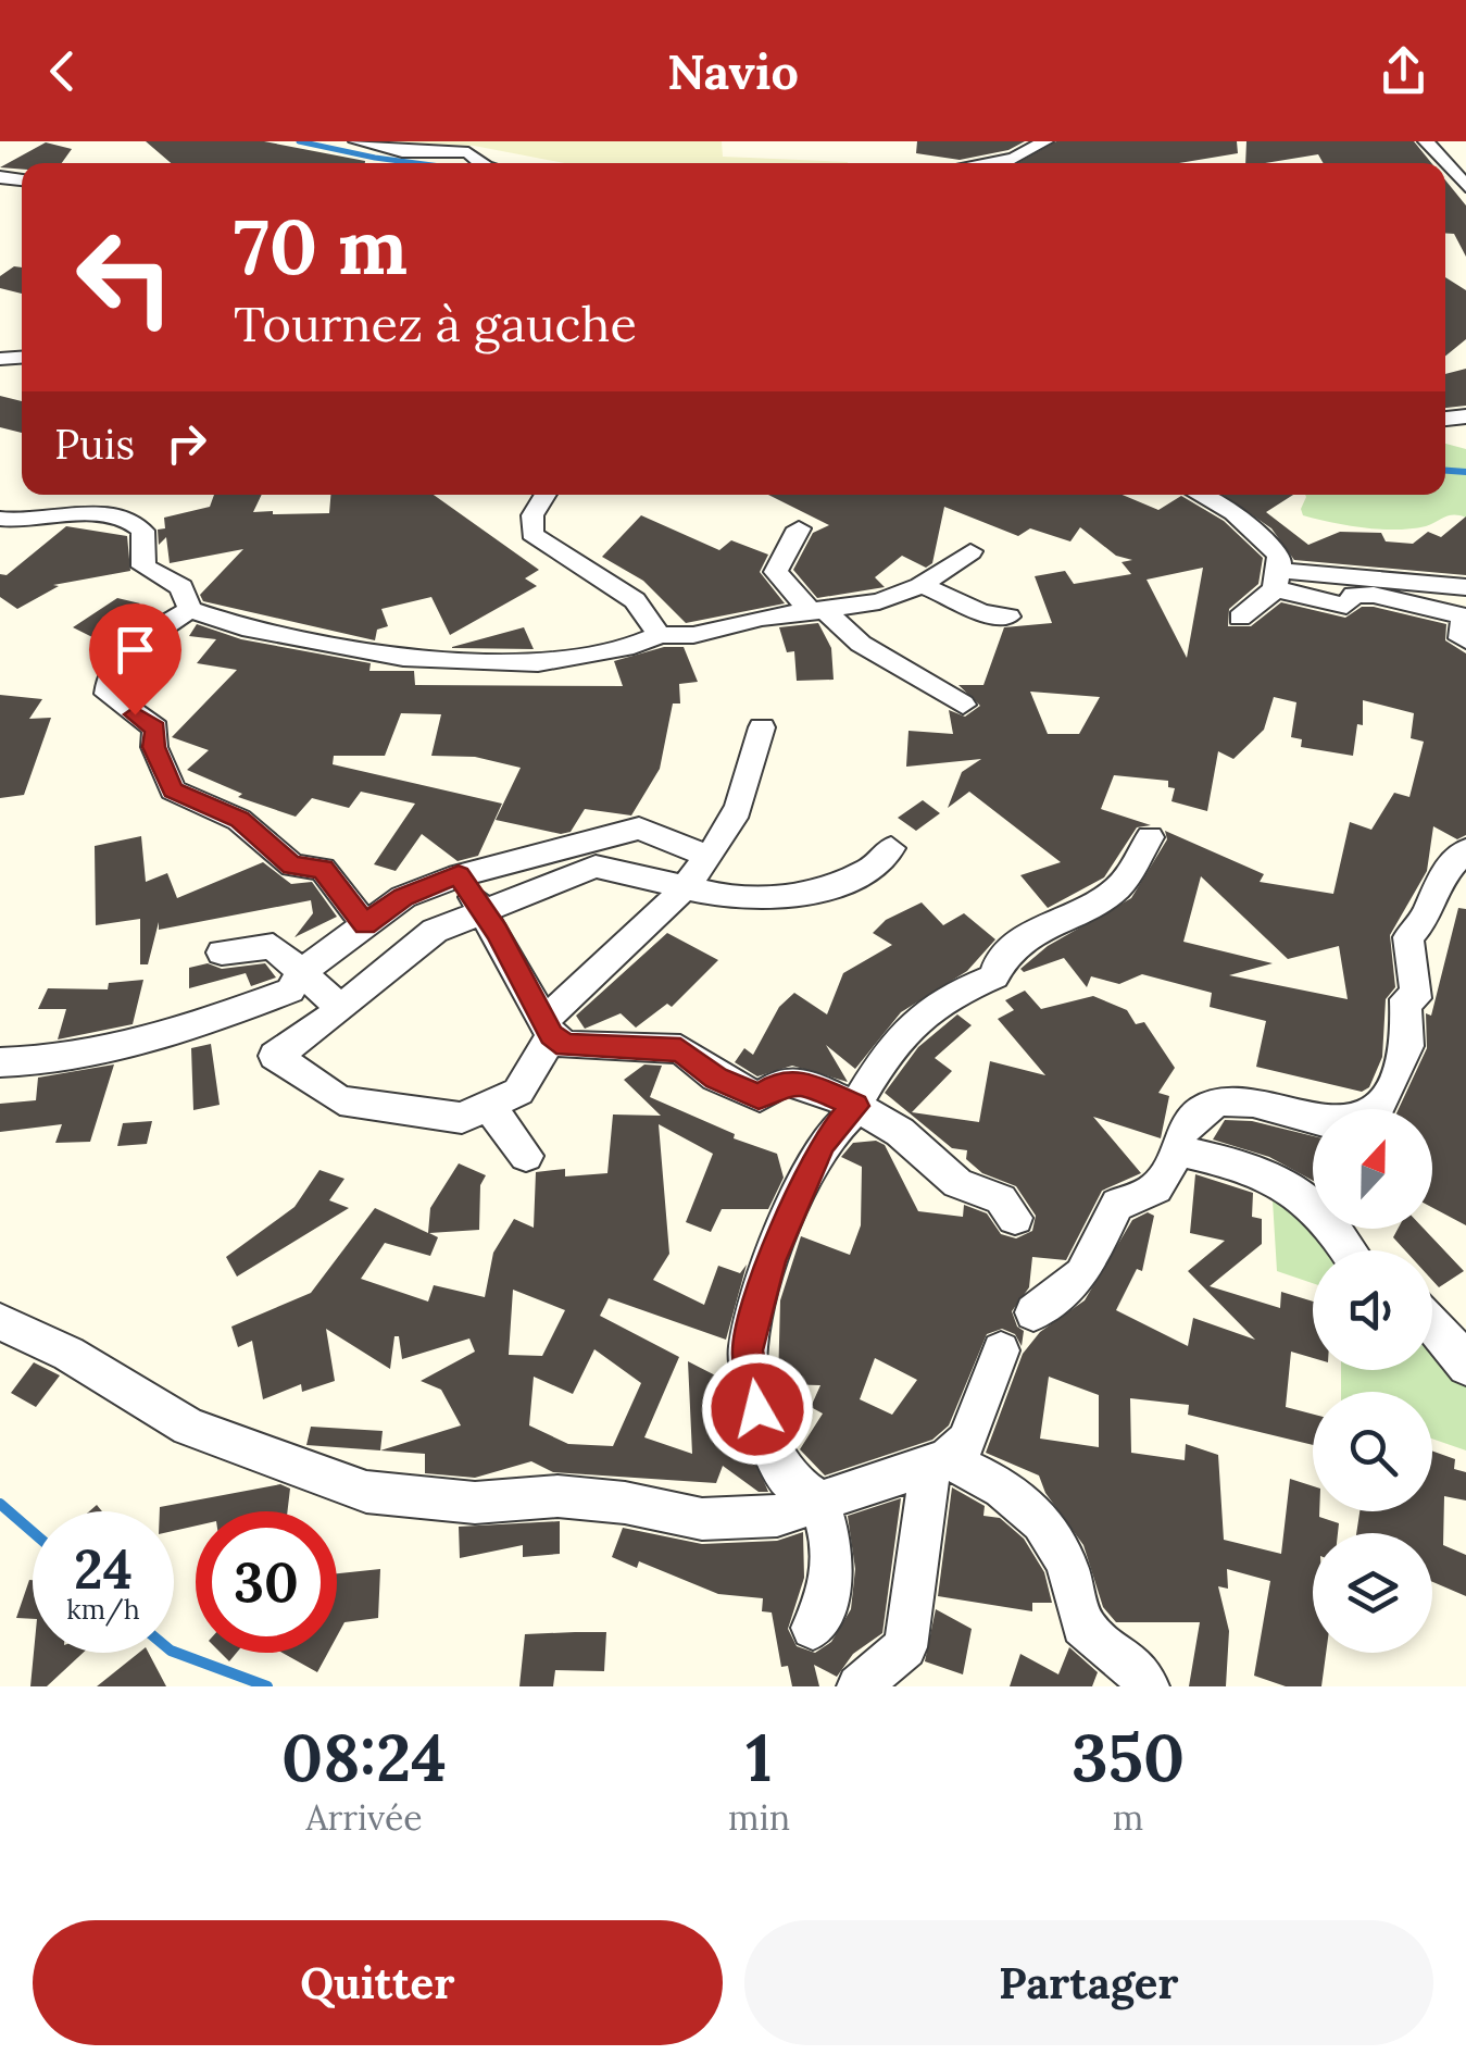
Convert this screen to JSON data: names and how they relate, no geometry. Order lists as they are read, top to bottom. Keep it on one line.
{"north":"top","page":{"header":"Navio","turn":["70 m","Tournez à gauche"],"then":"Puis","speed":"24 km/h","limit":"30","eta":["08:24","Arrivée","1","min","350","m"],"buttons":["Quitter","Partager"]}}
